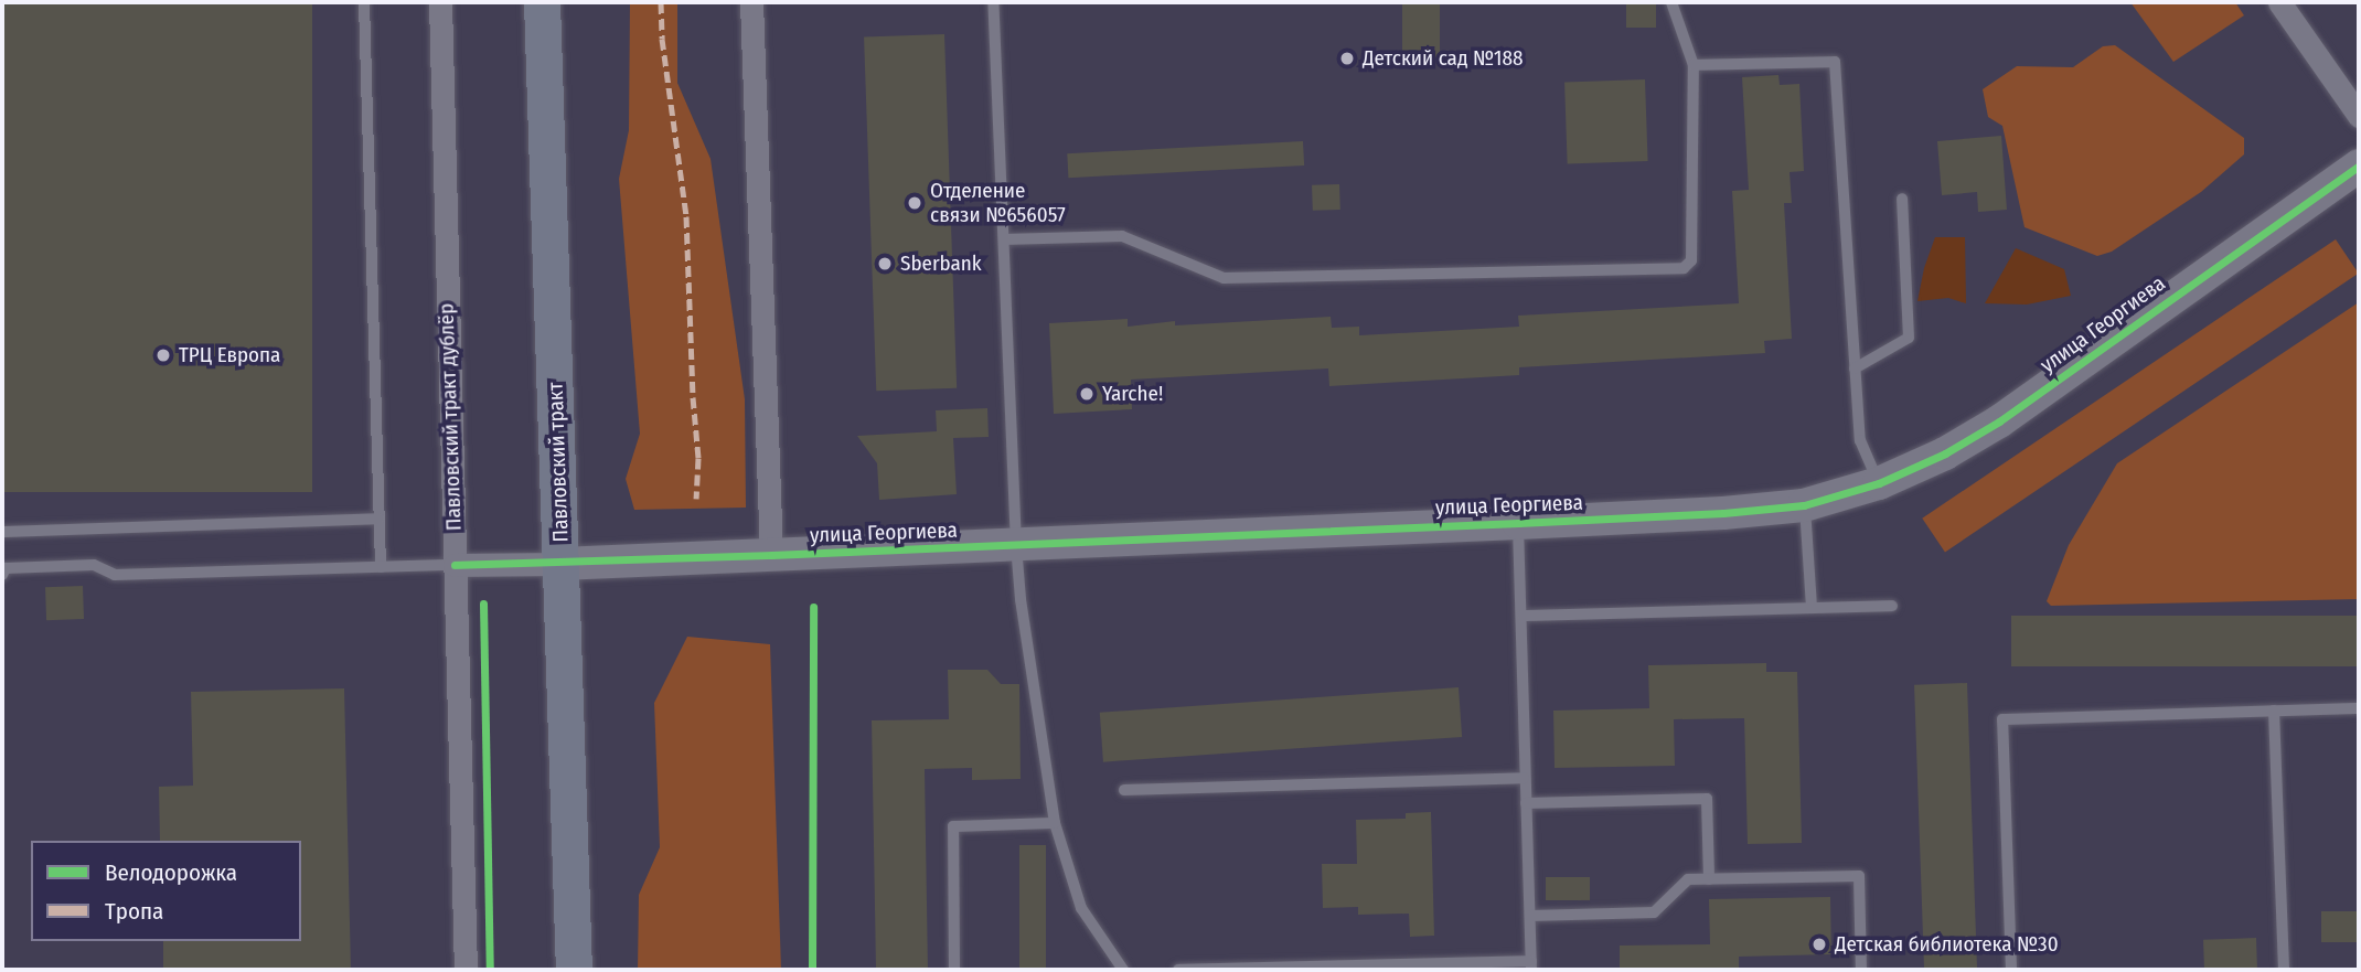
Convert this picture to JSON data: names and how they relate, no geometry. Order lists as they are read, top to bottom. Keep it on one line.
{"streets":{"main road":["Павловский тракт"],"street":["улица Георгиева","Павловский тракт дублёр"]},"crossings":[["улица Георгиева","Павловский тракт"]],"places":["Детский сад №188","Отделение связи №656057","Sberbank","ТРЦ Европа","Yarche!","Детская библиотека №30"],"legend":["Велодорожка","Тропа"]}
